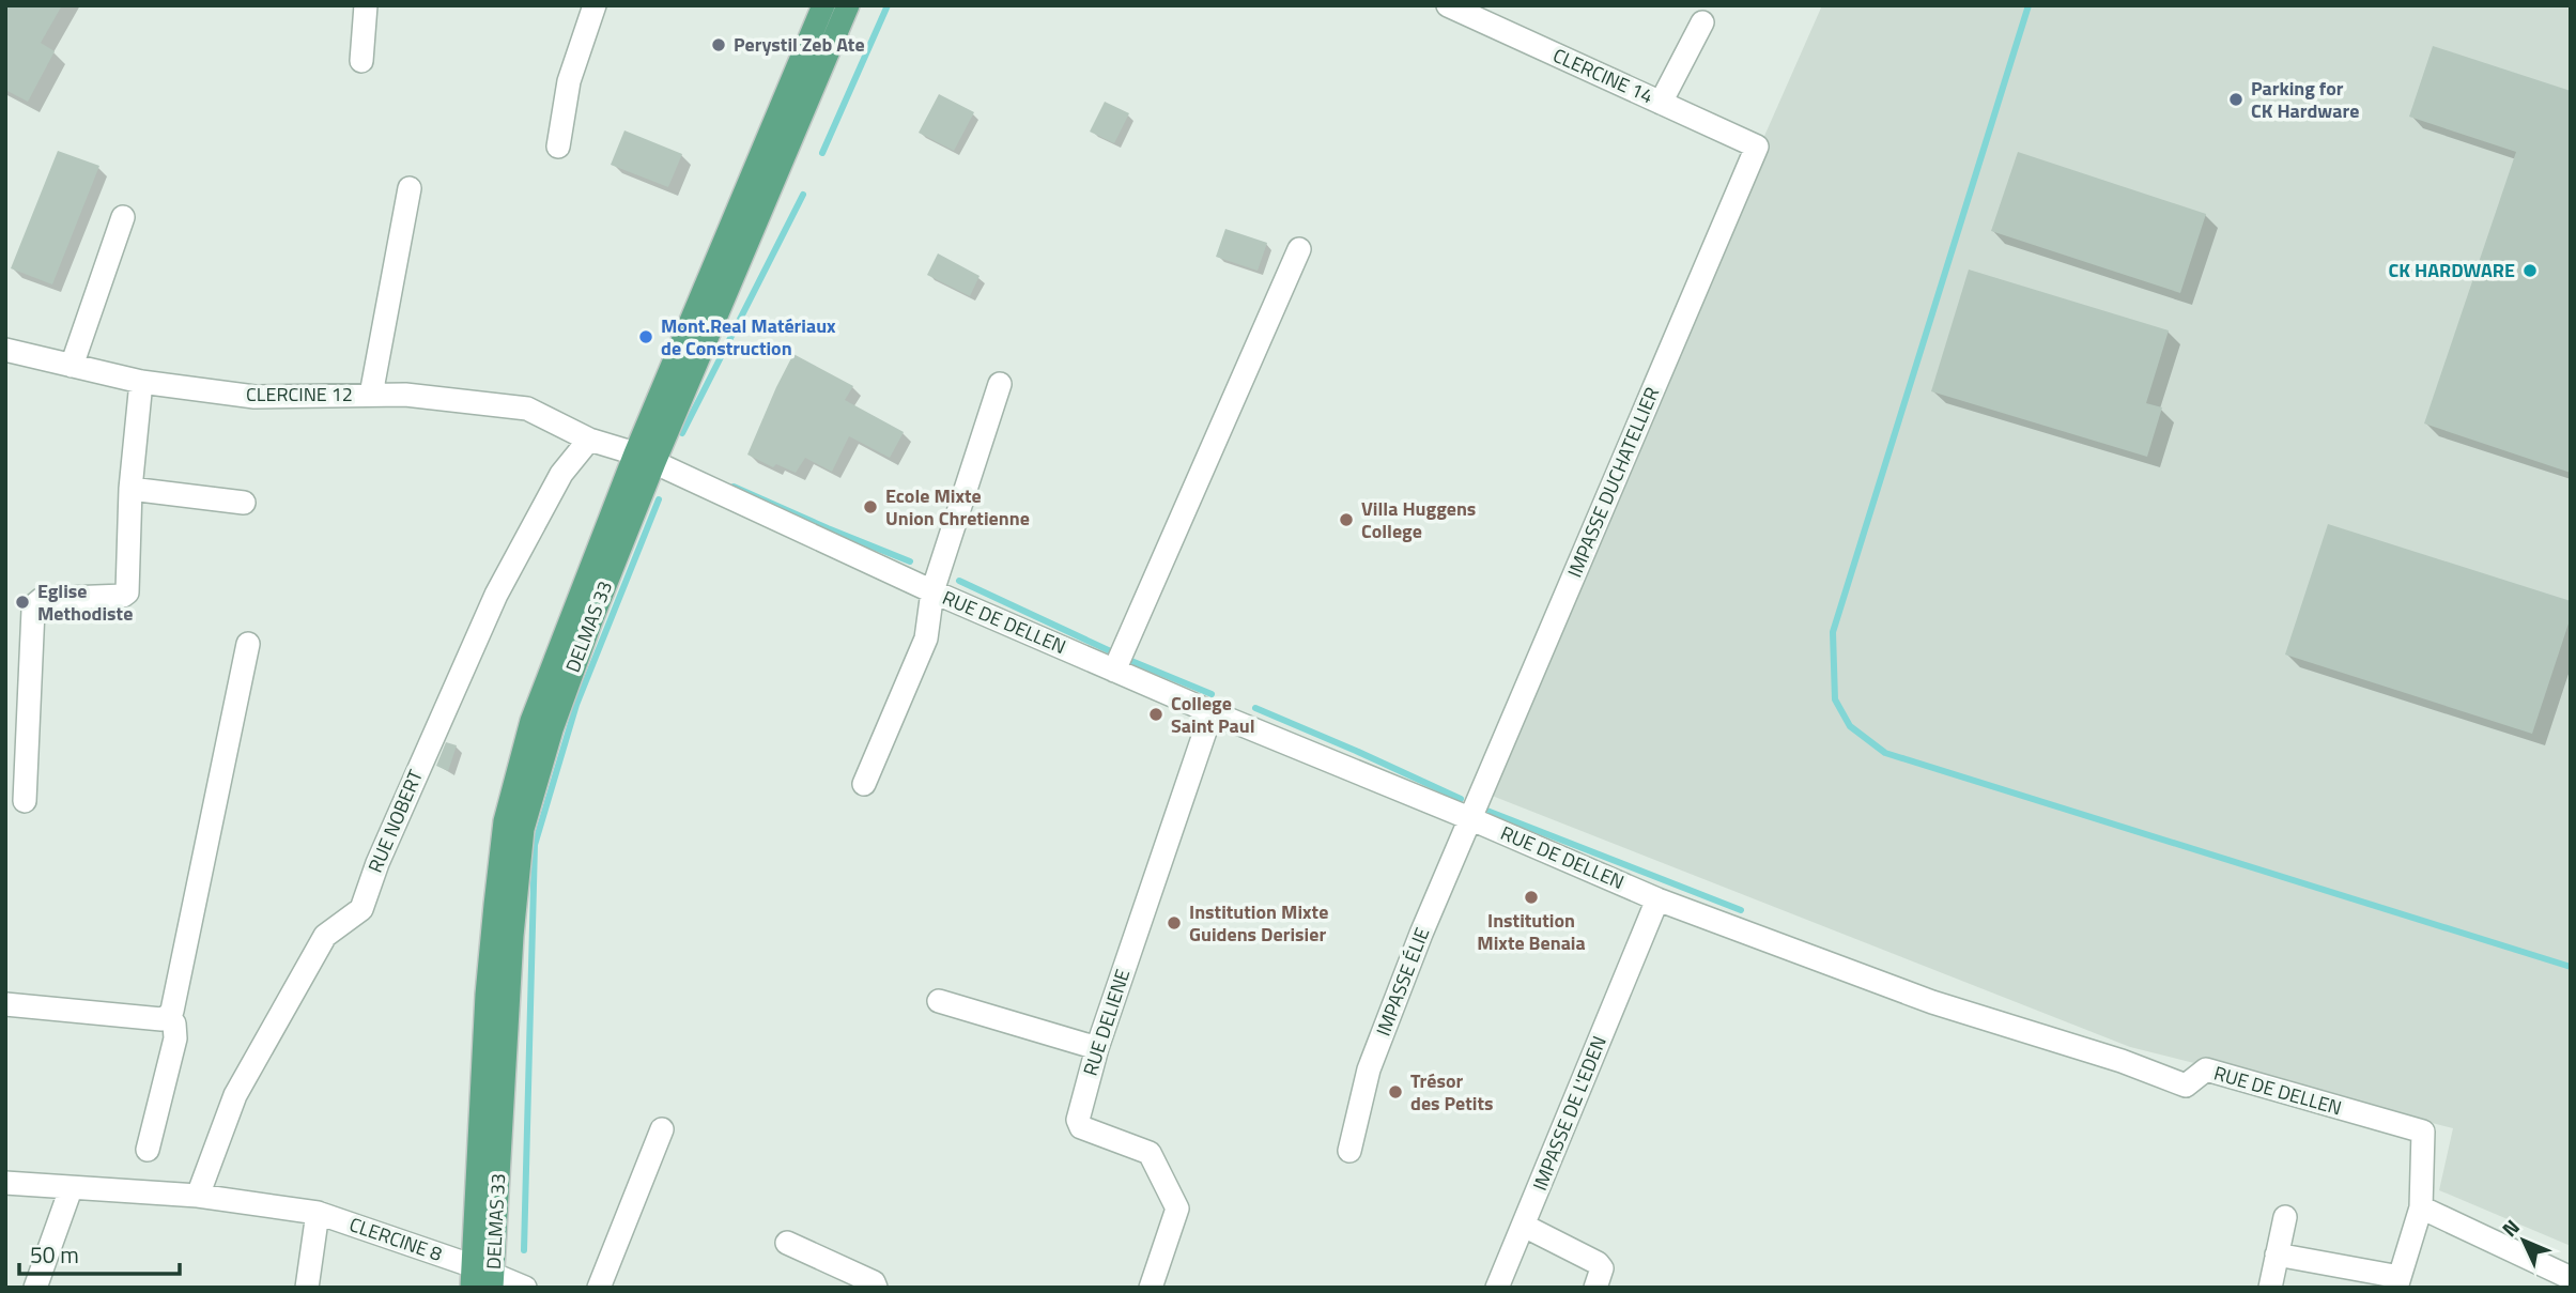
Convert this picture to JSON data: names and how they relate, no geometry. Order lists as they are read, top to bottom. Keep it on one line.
{"streets":{"main road":["DELMAS 33"],"street":["CLERCINE 14","CLERCINE 12","IMPASSE DUCHATELLIER","RUE DE DELLEN","RUE NOBERT","IMPASSE ÉLIE","RUE DELIENE","IMPASSE DE L'EDEN","CLERCINE 8"]},"crossings":[["CLERCINE 14","IMPASSE DUCHATELLIER"],["CLERCINE 12","RUE DE DELLEN"],["CLERCINE 12","DELMAS 33"],["CLERCINE 12","RUE NOBERT"],["IMPASSE DUCHATELLIER","RUE DE DELLEN"],["IMPASSE DUCHATELLIER","IMPASSE ÉLIE"],["RUE DE DELLEN","DELMAS 33"],["RUE DE DELLEN","IMPASSE ÉLIE"],["RUE DE DELLEN","RUE DELIENE"],["RUE DE DELLEN","IMPASSE DE L'EDEN"],["DELMAS 33","CLERCINE 8"],["RUE NOBERT","CLERCINE 8"]],"places":["Perystil Zeb Ate","Parking for CK Hardware","CK HARDWARE","Mont.Real Matériaux de Construction","Ecole Mixte Union Chretienne","Villa Huggens College","Eglise Methodiste","College Saint Paul","Institution Mixte Benaia","Institution Mixte Guidens Derisier","Trésor des Petits"],"scale_bar":"50 m","north":"top left"}
